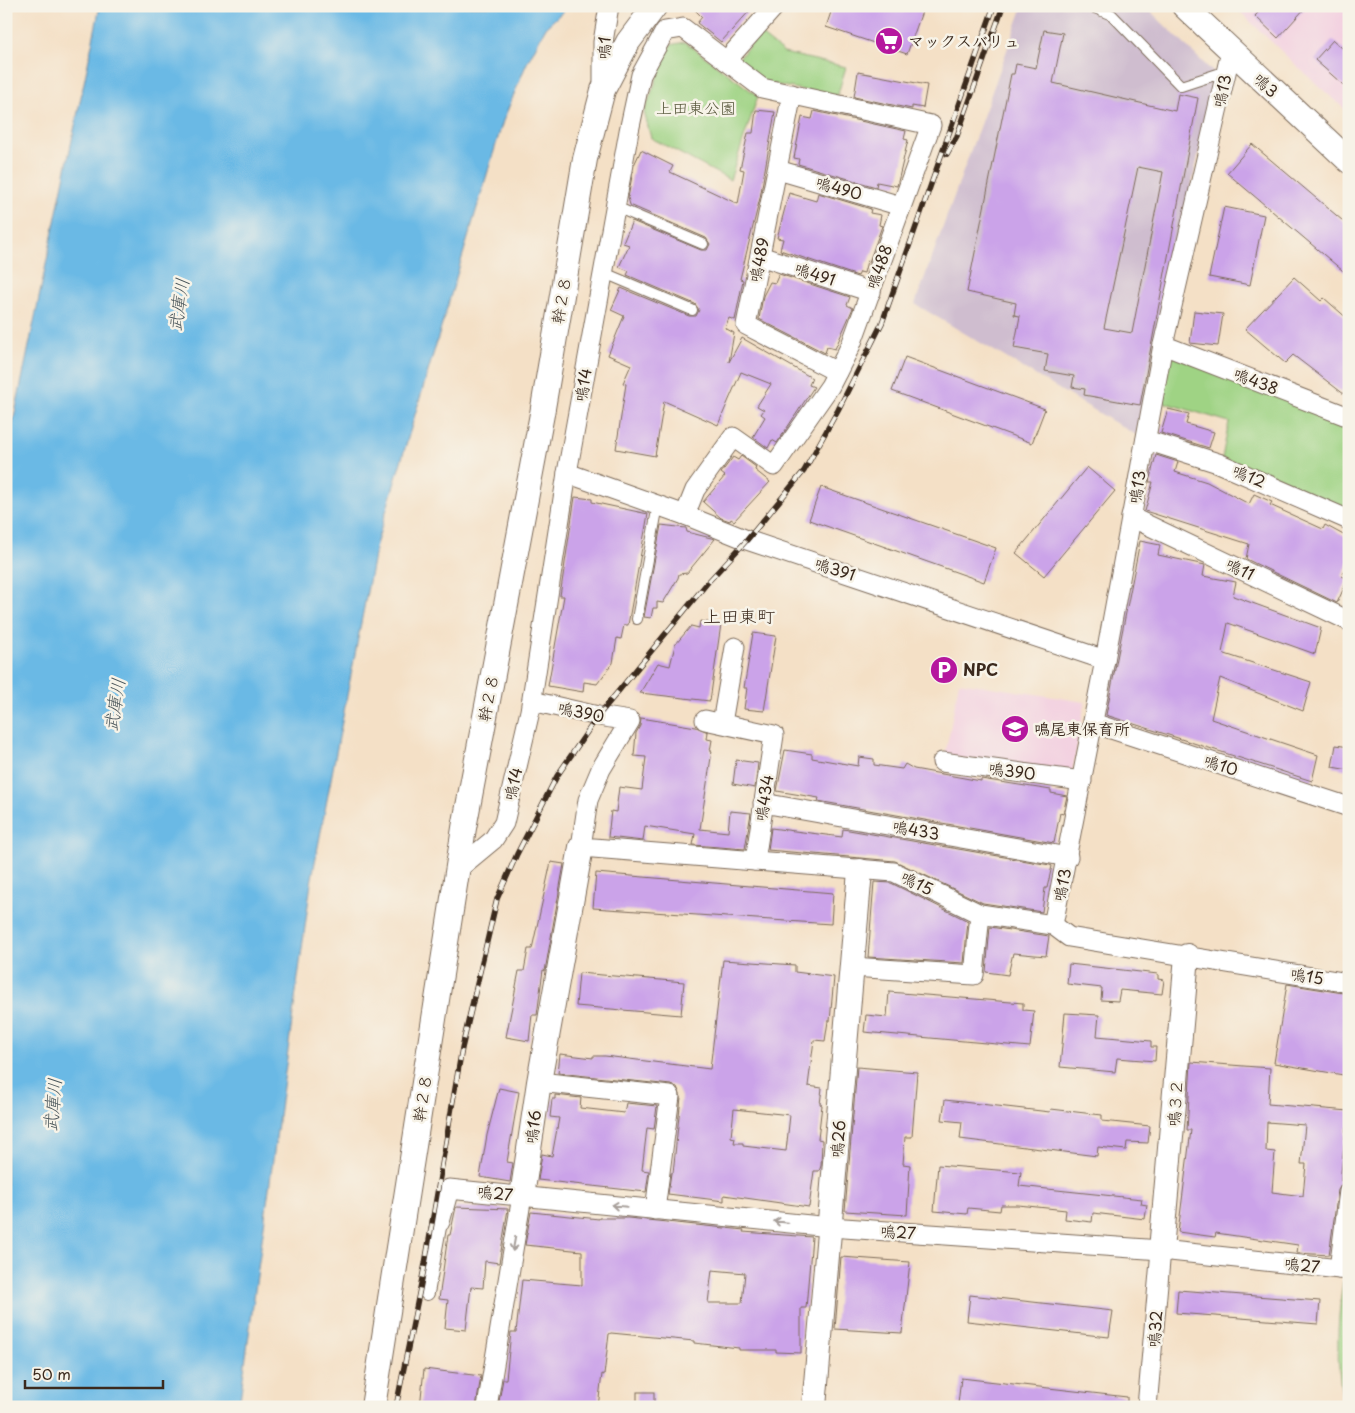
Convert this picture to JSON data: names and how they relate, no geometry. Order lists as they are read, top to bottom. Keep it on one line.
{"streets":{"street":["鳴1","鳴3","鳴13","鳴490","鳴489","鳴488","鳴491","幹２８","鳴438","鳴14","鳴12","鳴391","鳴11","鳴390","鳴10","鳴434","鳴433","鳴15","鳴３２","鳴16","鳴26","鳴27","鳴32"]},"crossings":[["鳴1","幹２８"],["鳴3","鳴13"],["鳴13","鳴438"],["鳴13","鳴12"],["鳴13","鳴391"],["鳴13","鳴11"],["鳴13","鳴390"],["鳴13","鳴10"],["鳴13","鳴433"],["鳴13","鳴15"],["鳴490","鳴489"],["鳴490","鳴488"],["鳴489","鳴488"],["鳴489","鳴491"],["鳴488","鳴491"],["鳴488","鳴14"],["鳴488","鳴391"],["幹２８","鳴14"],["鳴14","鳴391"],["鳴14","鳴390"],["鳴390","鳴15"],["鳴390","鳴16"],["鳴434","鳴433"],["鳴434","鳴15"],["鳴15","鳴３２"],["鳴15","鳴16"],["鳴15","鳴26"],["鳴３２","鳴27"],["鳴３２","鳴32"],["鳴16","鳴27"],["鳴26","鳴27"],["鳴27","鳴32"]],"districts":["上田東町"],"water":["武庫川"],"parks":["上田東公園"],"places":{"supermarket":["マックスバリュ"],"parking":["NPC"],"school or university":["鳴尾東保育所"]},"scale_bar":"50 m"}
